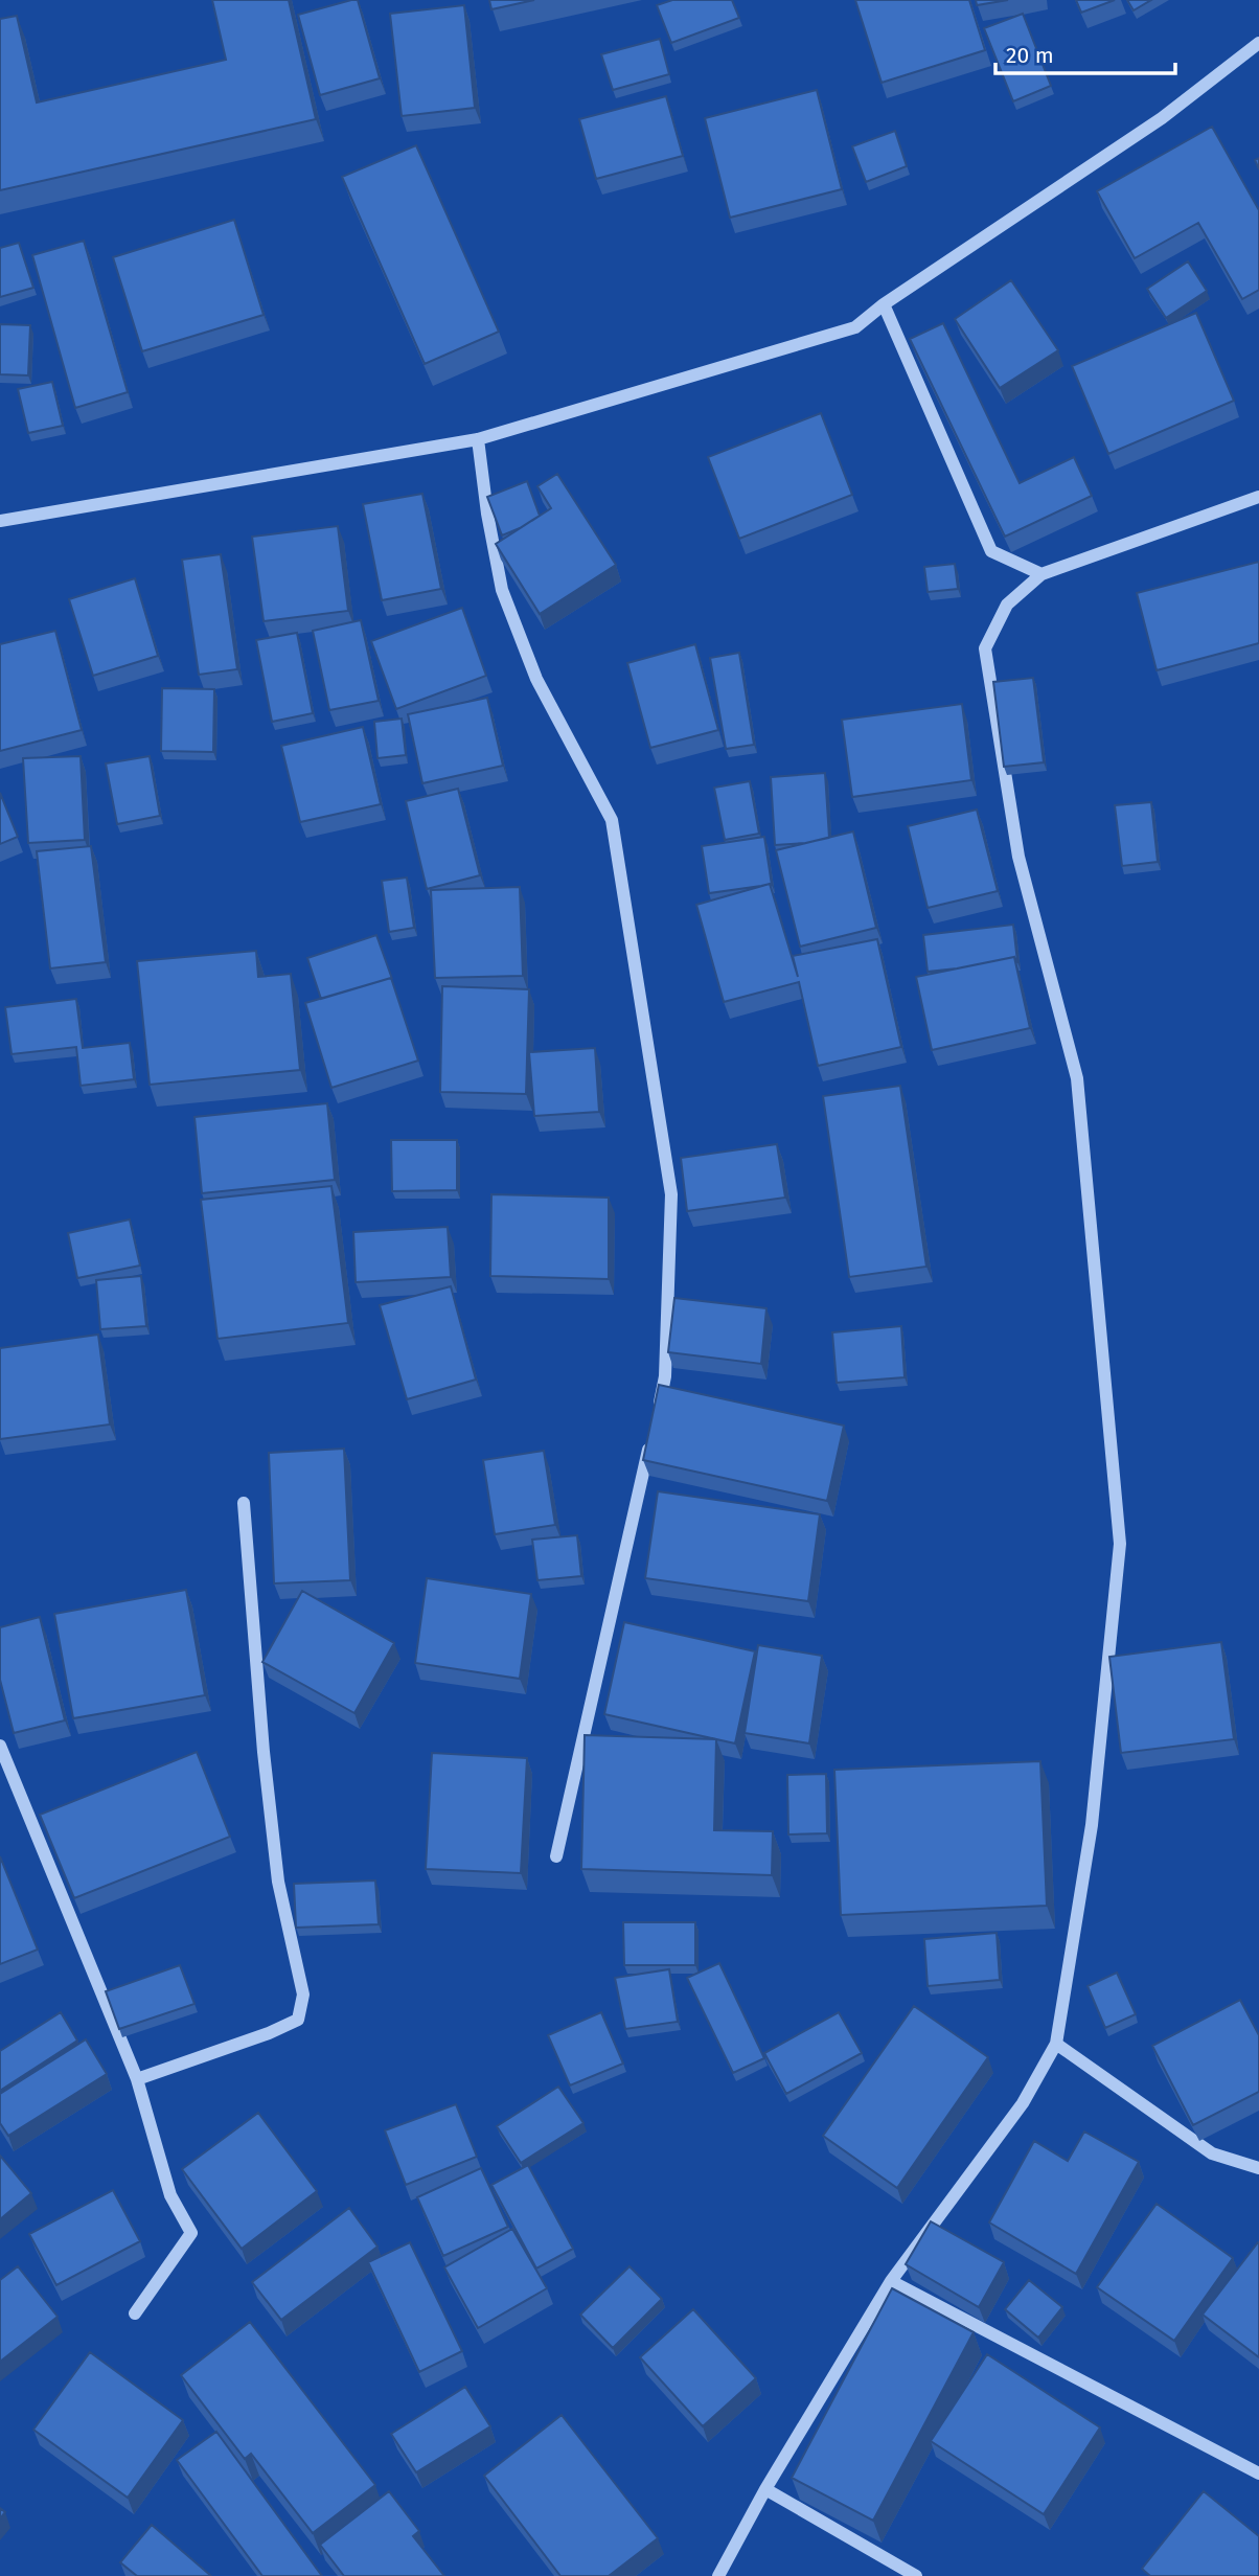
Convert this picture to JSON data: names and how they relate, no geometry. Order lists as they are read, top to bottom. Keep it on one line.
{"scale_bar":"20 m"}
